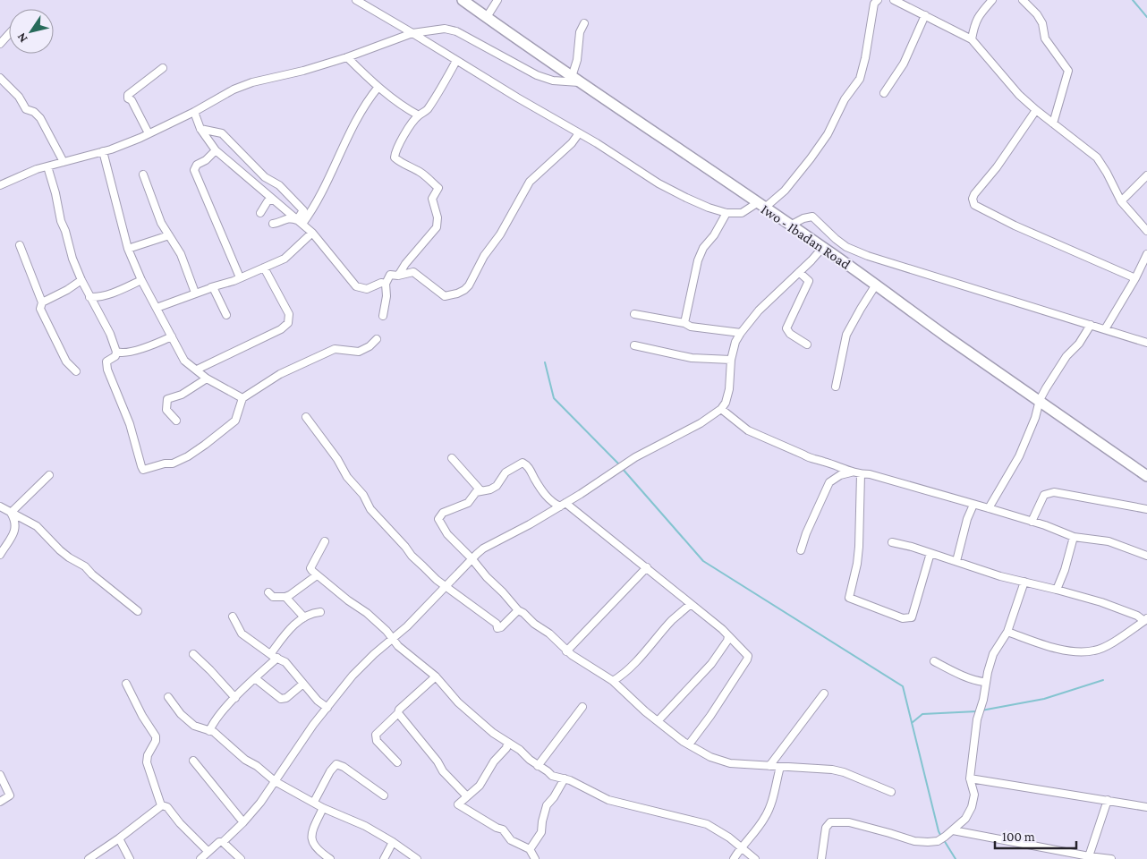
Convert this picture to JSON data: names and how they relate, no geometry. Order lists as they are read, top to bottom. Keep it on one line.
{"streets":{"main road":["Iwo - Ibadan Road"]},"scale_bar":"100 m","north":"bottom left"}
